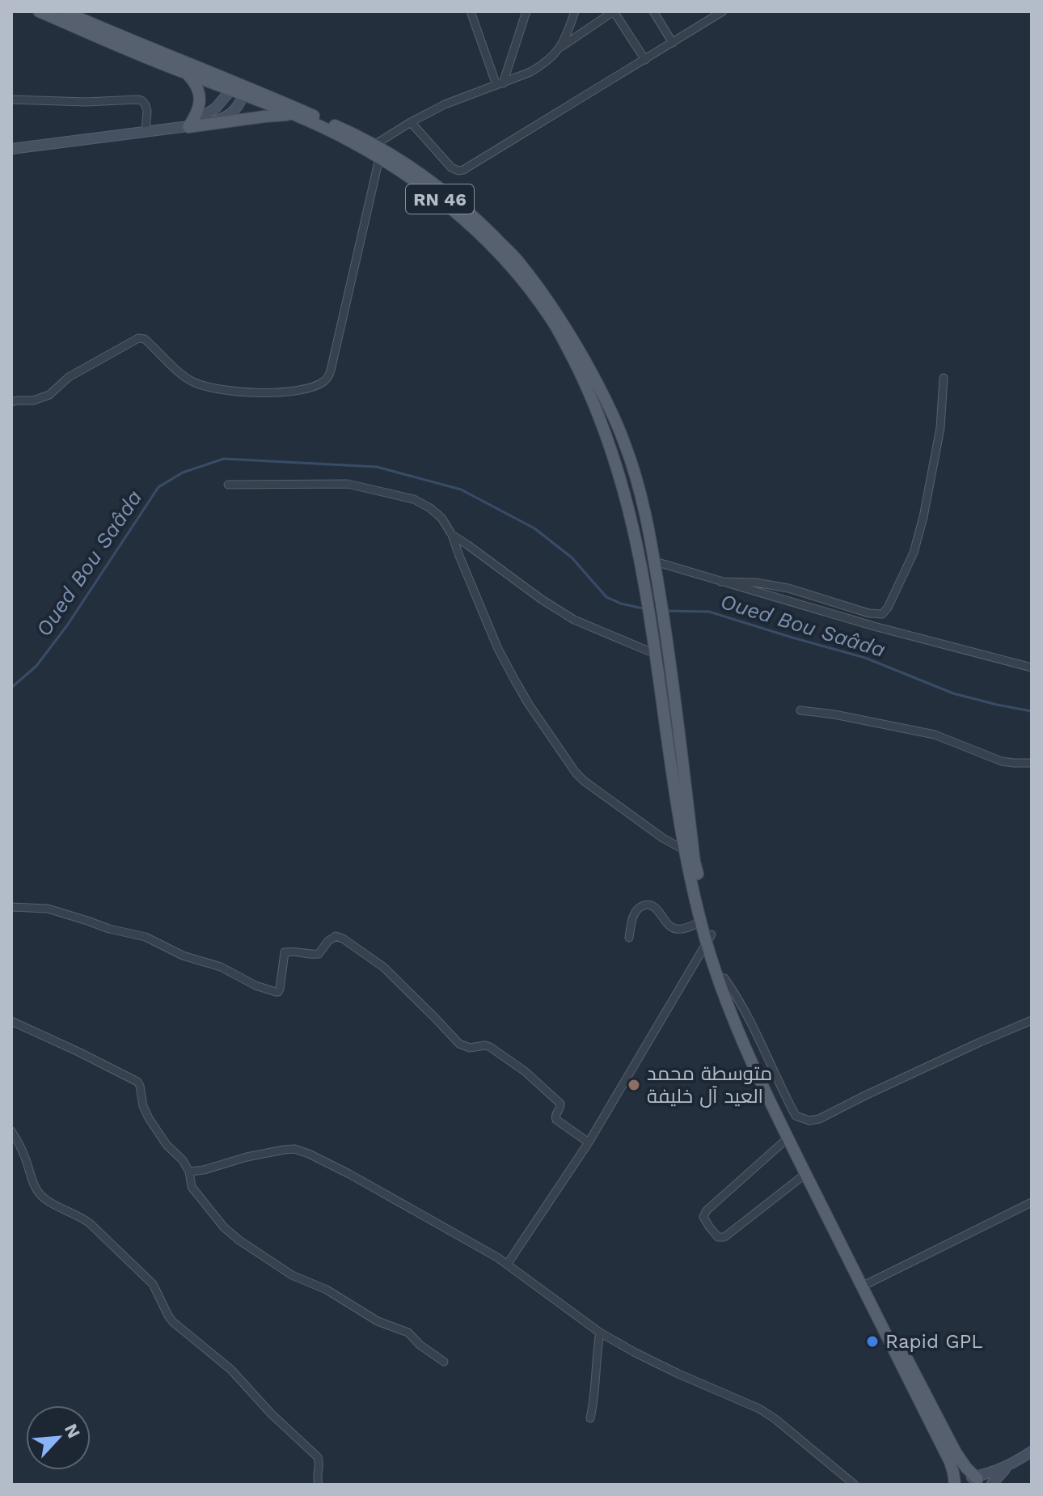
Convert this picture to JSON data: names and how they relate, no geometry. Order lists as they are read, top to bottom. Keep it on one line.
{"streets":{"main road":["RN 46"]},"water":["Oued Bou Saâda"],"places":["متوسطة محمد العيد آل خليفة","Rapid GPL"],"north":"top right"}
